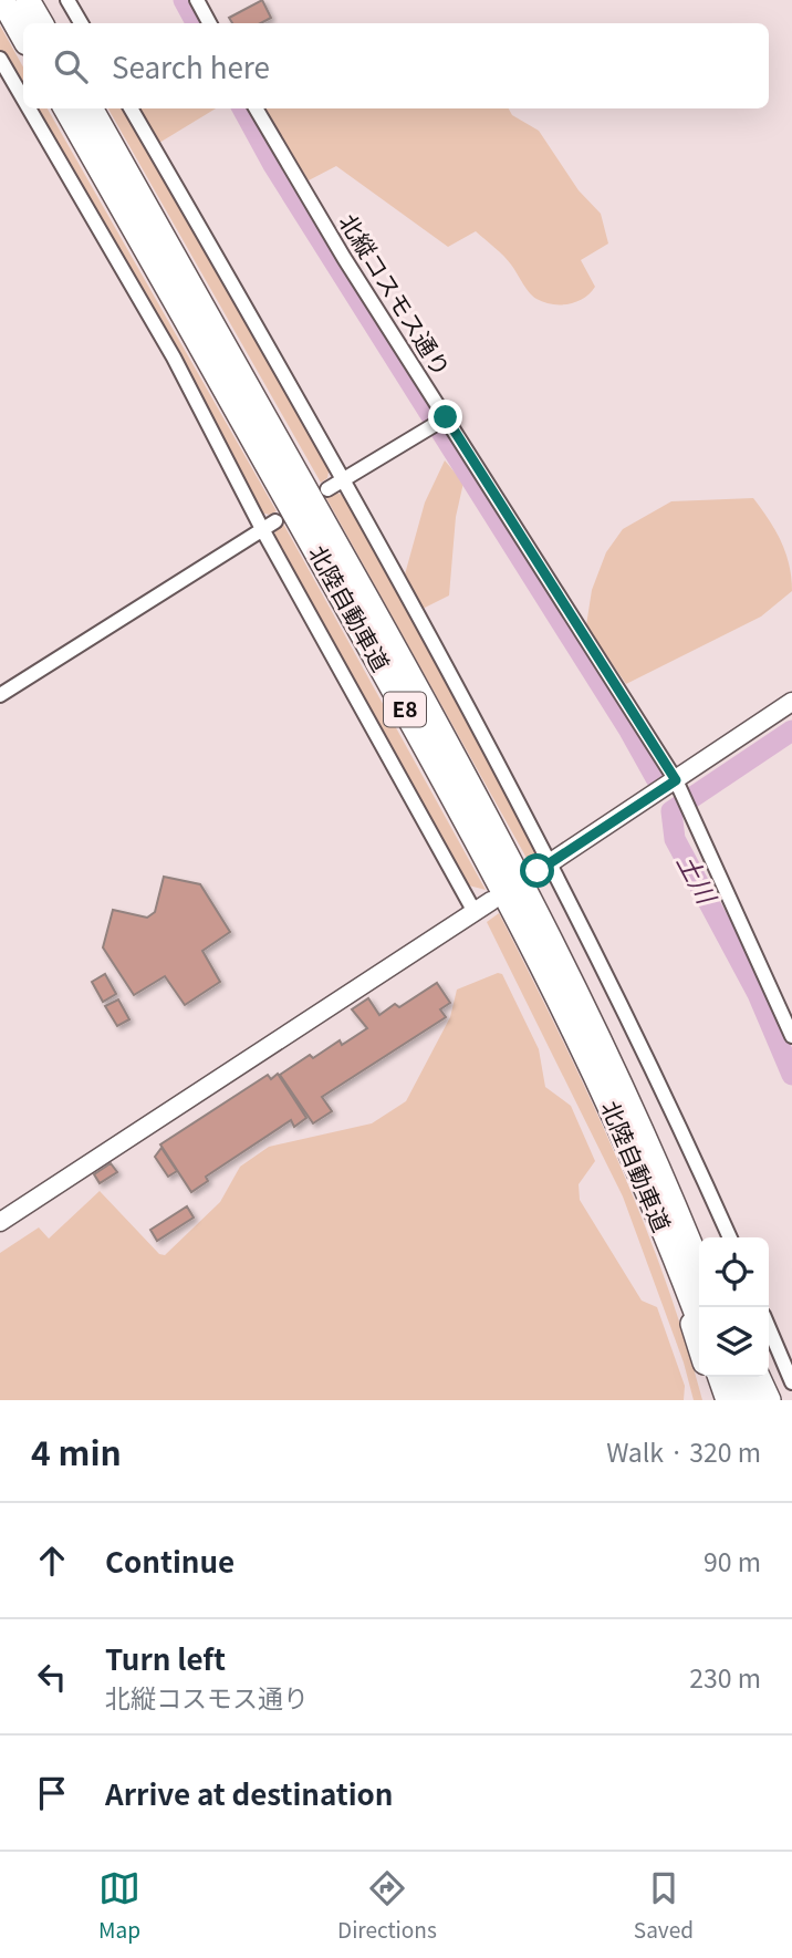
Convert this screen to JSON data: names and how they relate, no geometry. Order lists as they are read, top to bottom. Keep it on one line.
{"streets":{"highway":["北陸自動車道","E8"],"street":["北縦コスモス通り"]},"water":["土川"],"page":{"search":"Search here","heading":["4 min","Walk · 320 m"],"list":[["Continue","90 m"],["Turn left","北縦コスモス通り","230 m"],"Arrive at destination"],"nav":["Map","Directions","Saved"]}}
